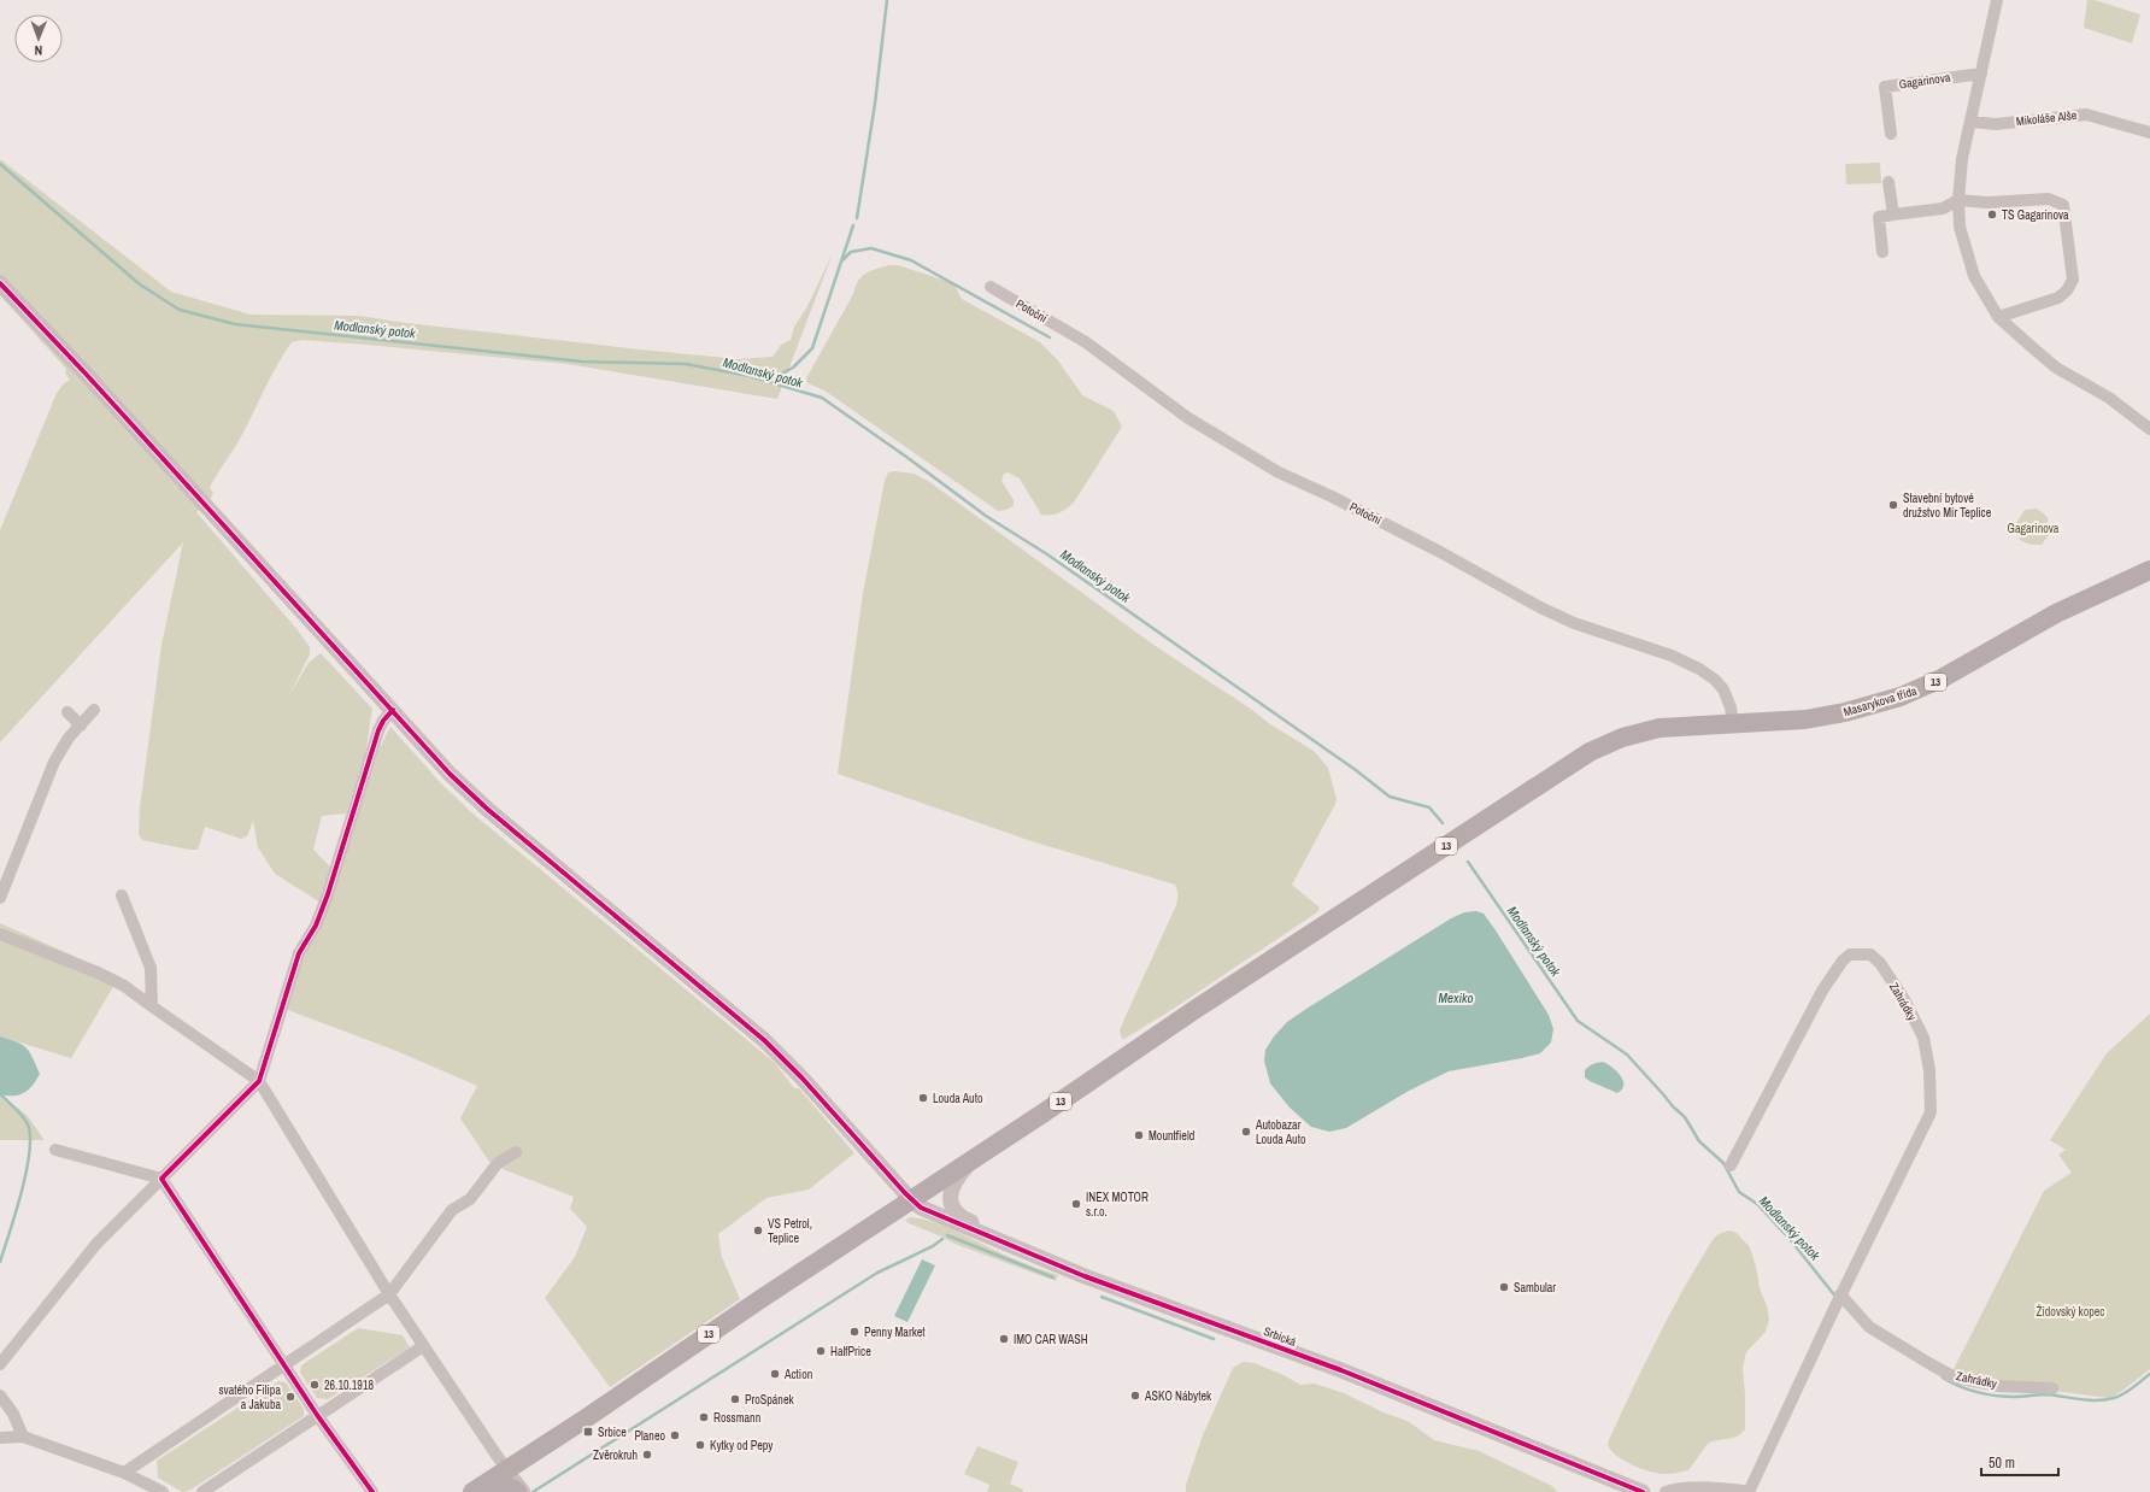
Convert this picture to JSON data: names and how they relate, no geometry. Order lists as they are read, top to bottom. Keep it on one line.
{"streets":{"main road":["13","Masarykova třída"],"street":["Gagarinova","Mikoláše Alše","Potoční","Zahrádky","Srbická"]},"crossings":[["Potoční","Masarykova třída"],["13","Masarykova třída"],["13","Srbická"]],"water":["Modlanský potok","Mexiko"],"parks":["Gagarinova","Židovský kopec"],"places":{"other":["TS Gagarinova","Stavební bytové družstvo Mír Teplice","Louda Auto","Autobazar Louda Auto","Mountfield","INEX MOTOR s.r.o.","VS Petrol, Teplice","Sambular","Penny Market","IMO CAR WASH","HalfPrice","Action","26.10.1918","ASKO Nábytek","svatého Filipa a Jakuba","ProSpánek","Rossmann","Planeo","Kytky od Pepy","Zvěrokruh"],"transit":["Srbice"]},"scale_bar":"50 m","north":"bottom"}
